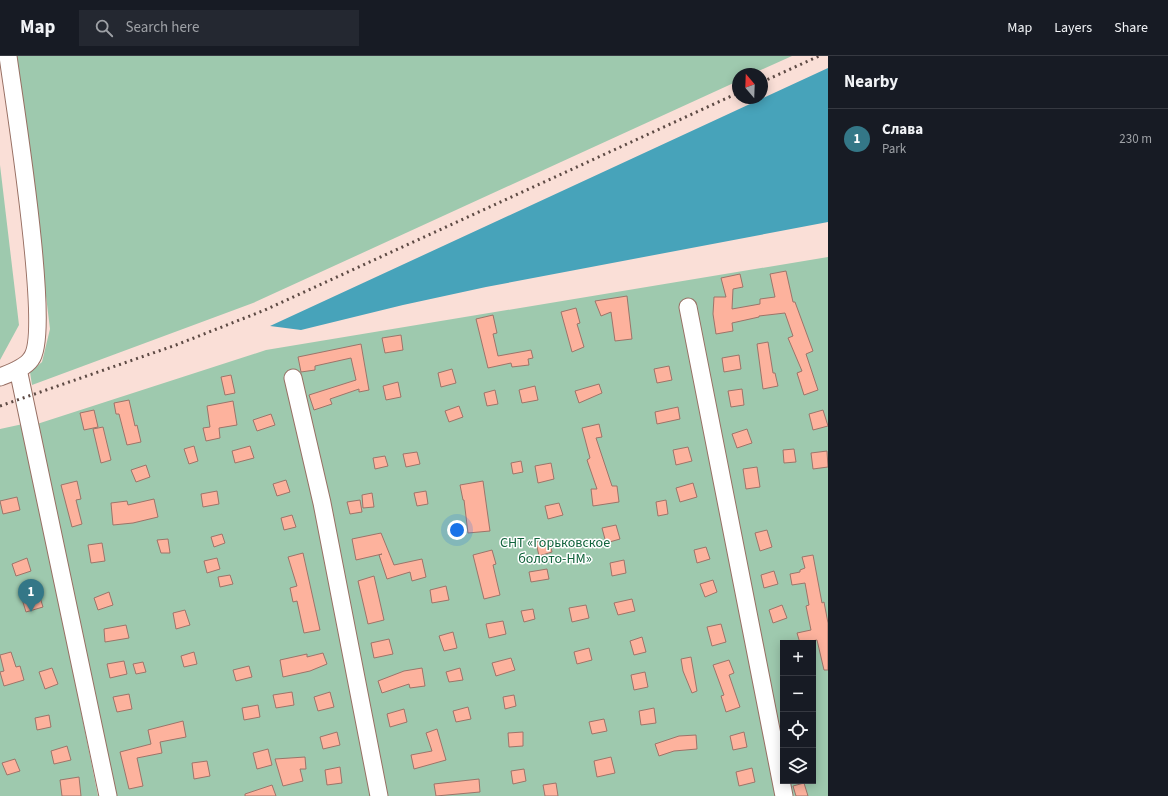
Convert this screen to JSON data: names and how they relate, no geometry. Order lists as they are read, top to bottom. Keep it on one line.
{"parks":["СНТ «Горьковское болото-НМ»"],"north":"top","page":{"header":"Map","search":"Search here","nav":["Map","Layers","Share"],"heading":"Nearby","list":[{"mark":"1","name":"Слава","note":"Park","value":"230 m"}],"pins":"1","map_buttons":["+","−"]}}
